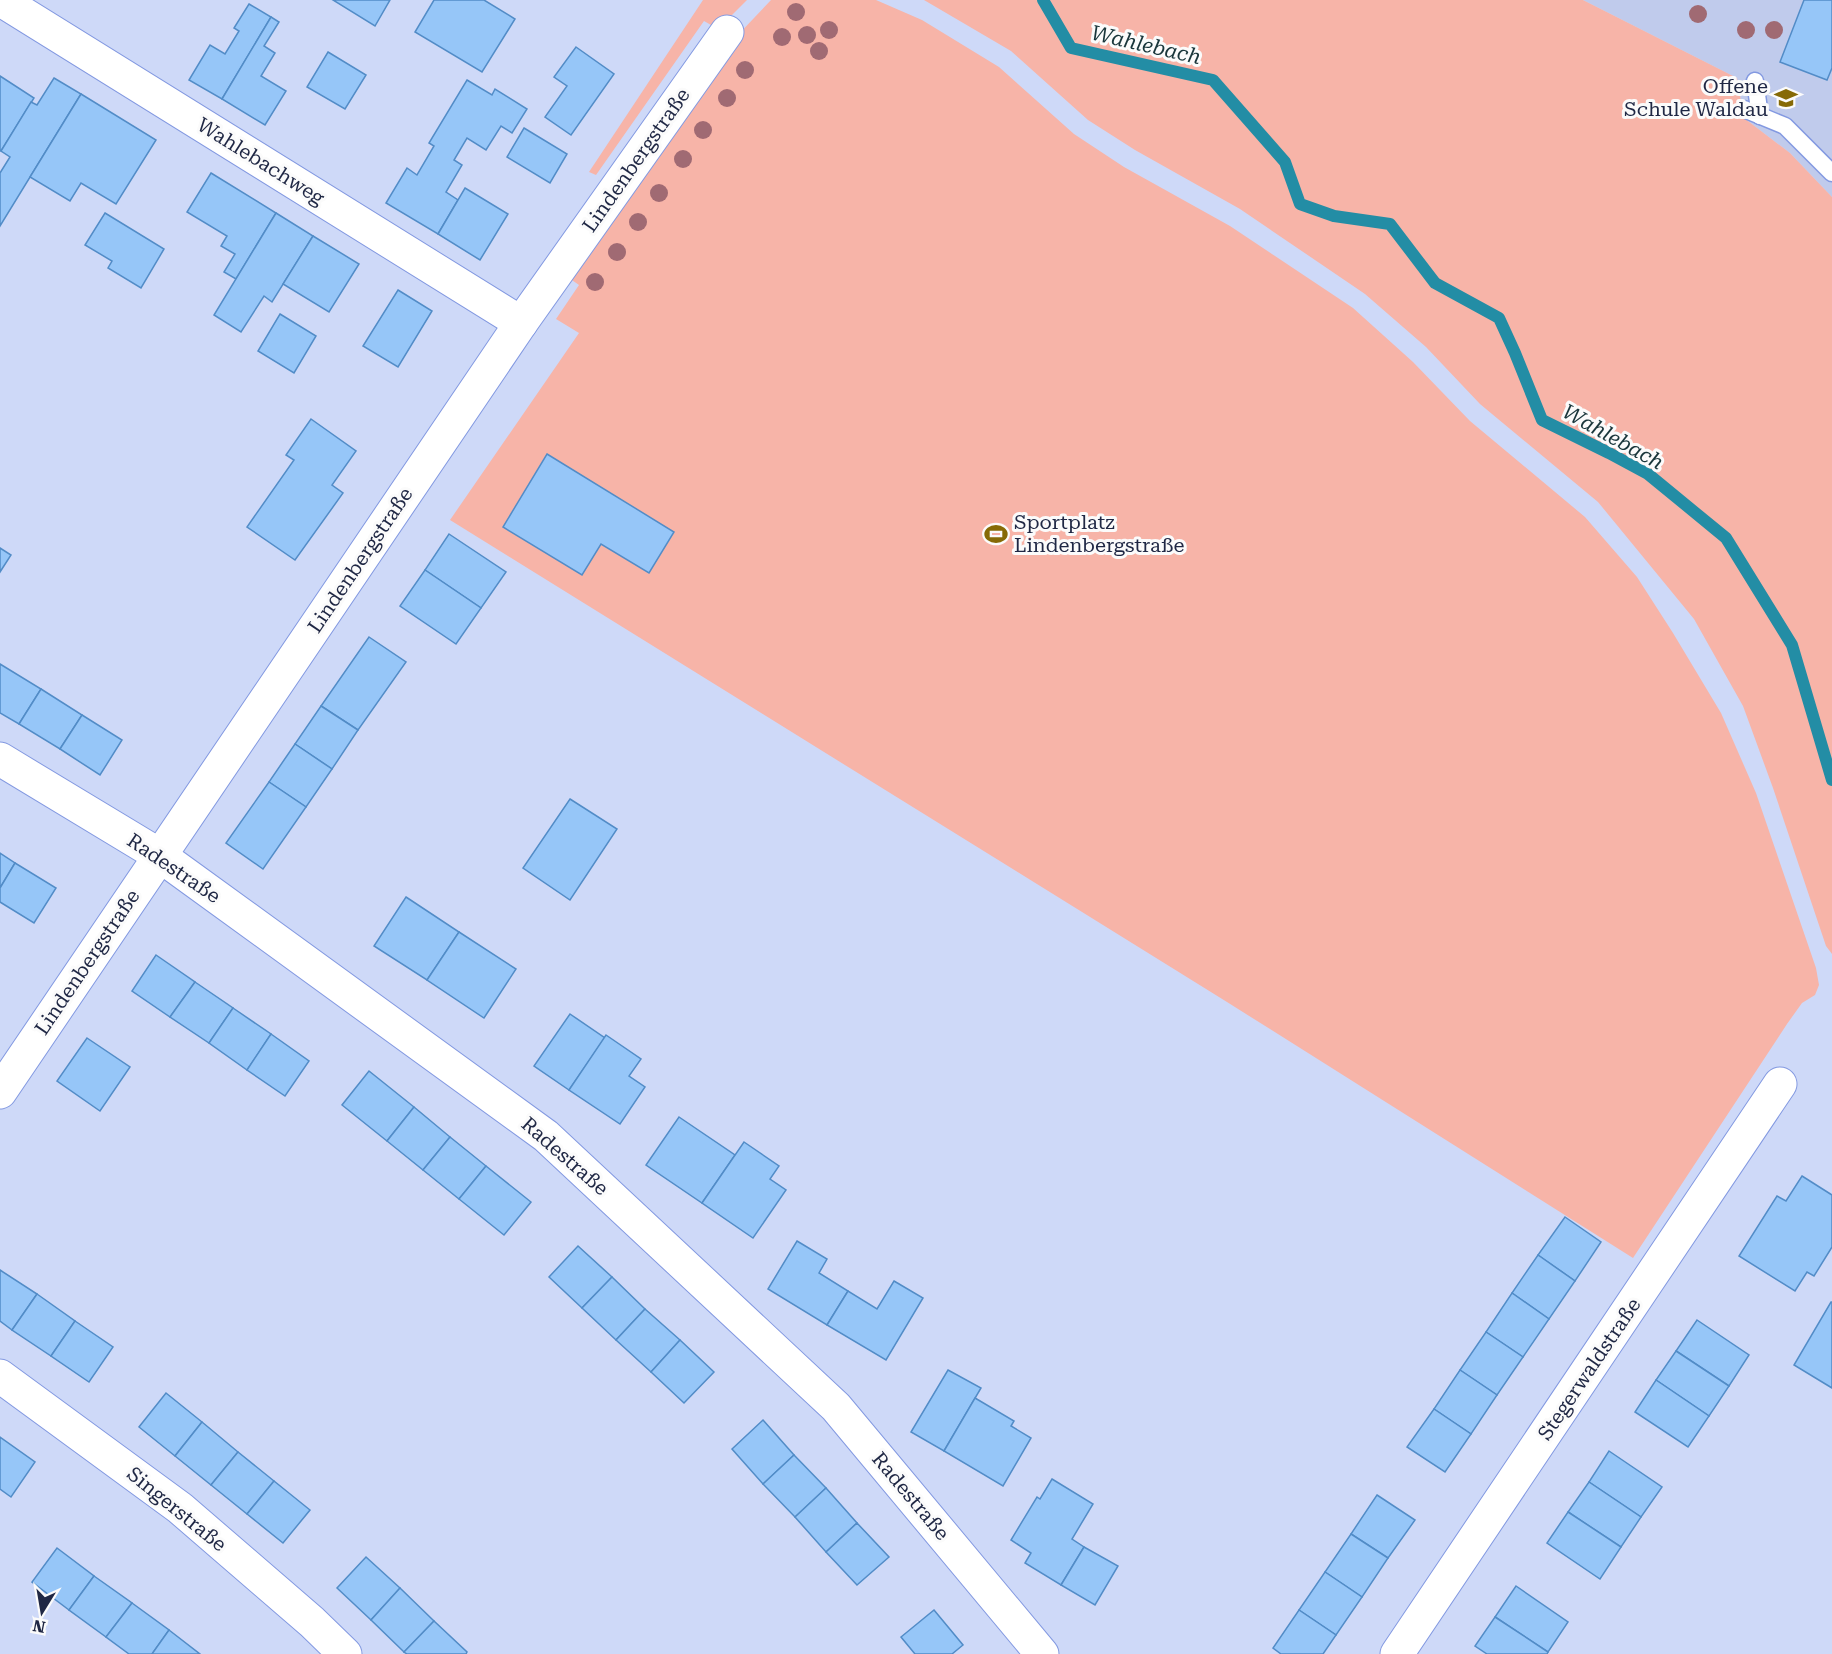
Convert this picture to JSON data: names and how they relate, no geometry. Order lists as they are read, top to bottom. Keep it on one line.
{"streets":{"street":["Lindenbergstraße","Wahlebachweg","Radestraße","Stegerwaldstraße","Singerstraße"]},"crossings":[["Lindenbergstraße","Wahlebachweg"],["Lindenbergstraße","Radestraße"]],"water":["Wahlebach"],"places":{"school or university":["Offene Schule Waldau"],"sports":["Sportplatz Lindenbergstraße"]},"north":"bottom"}
